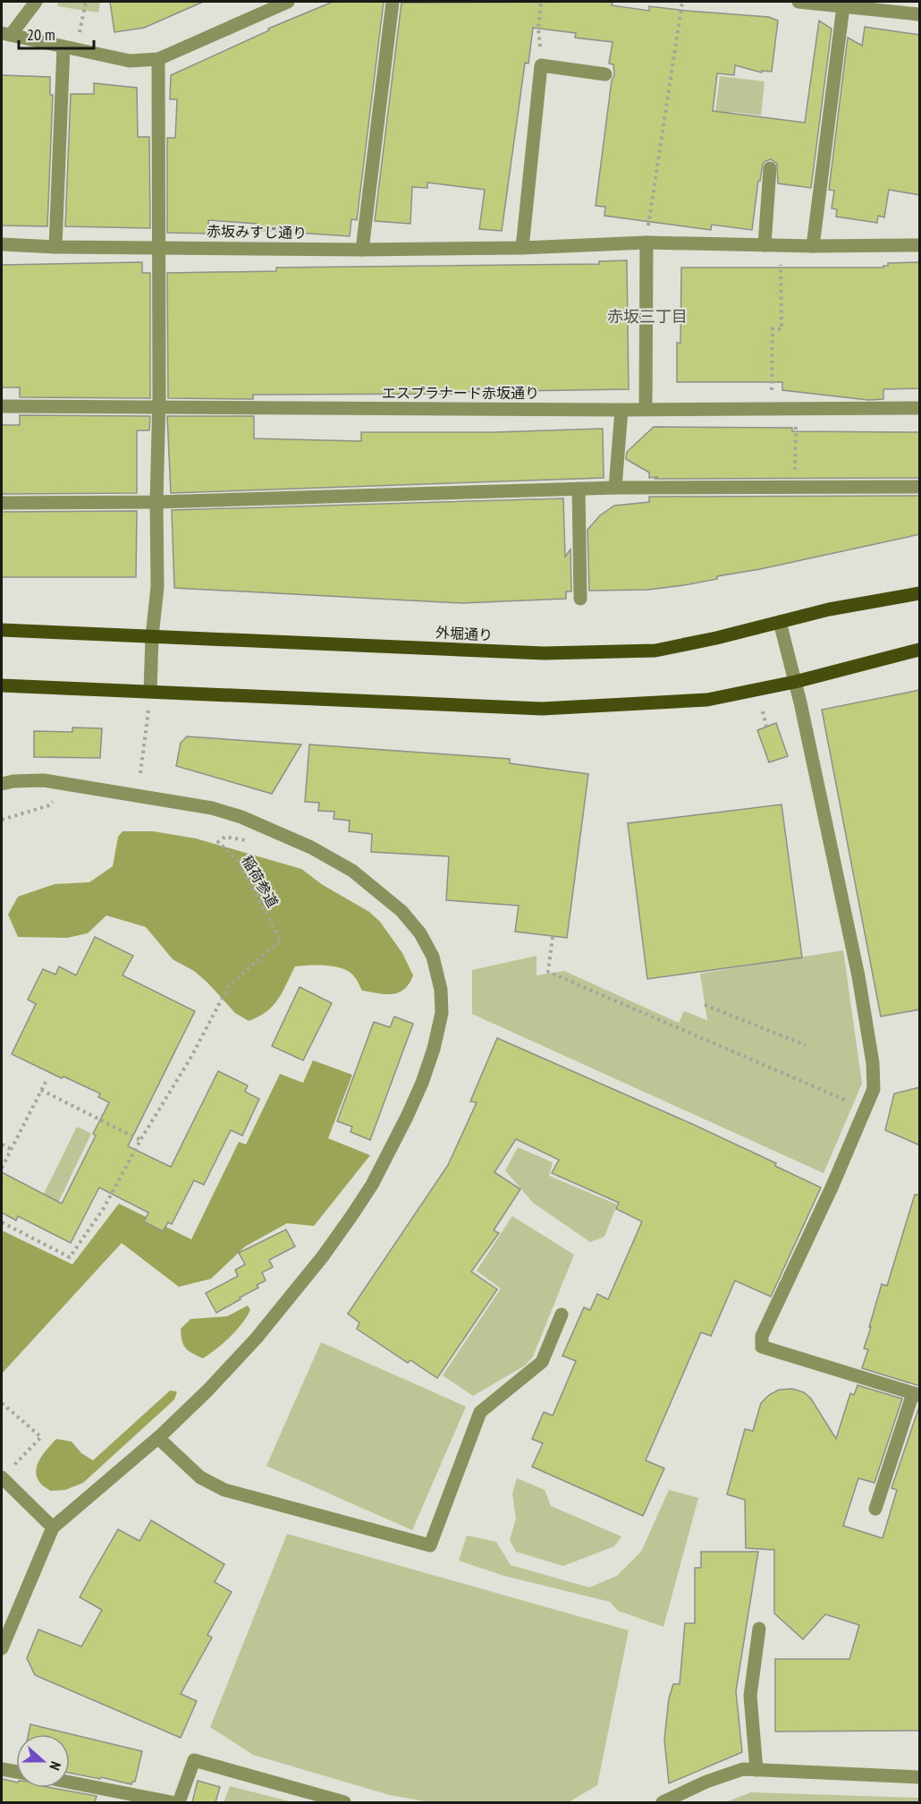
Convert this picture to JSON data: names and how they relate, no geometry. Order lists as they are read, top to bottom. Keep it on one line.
{"streets":{"main road":["外堀通り"],"street":["赤坂みすじ通り","エスプラナード赤坂通り"],"path":["稲荷参道"]},"districts":["赤坂三丁目"],"scale_bar":"20 m","north":"right"}
